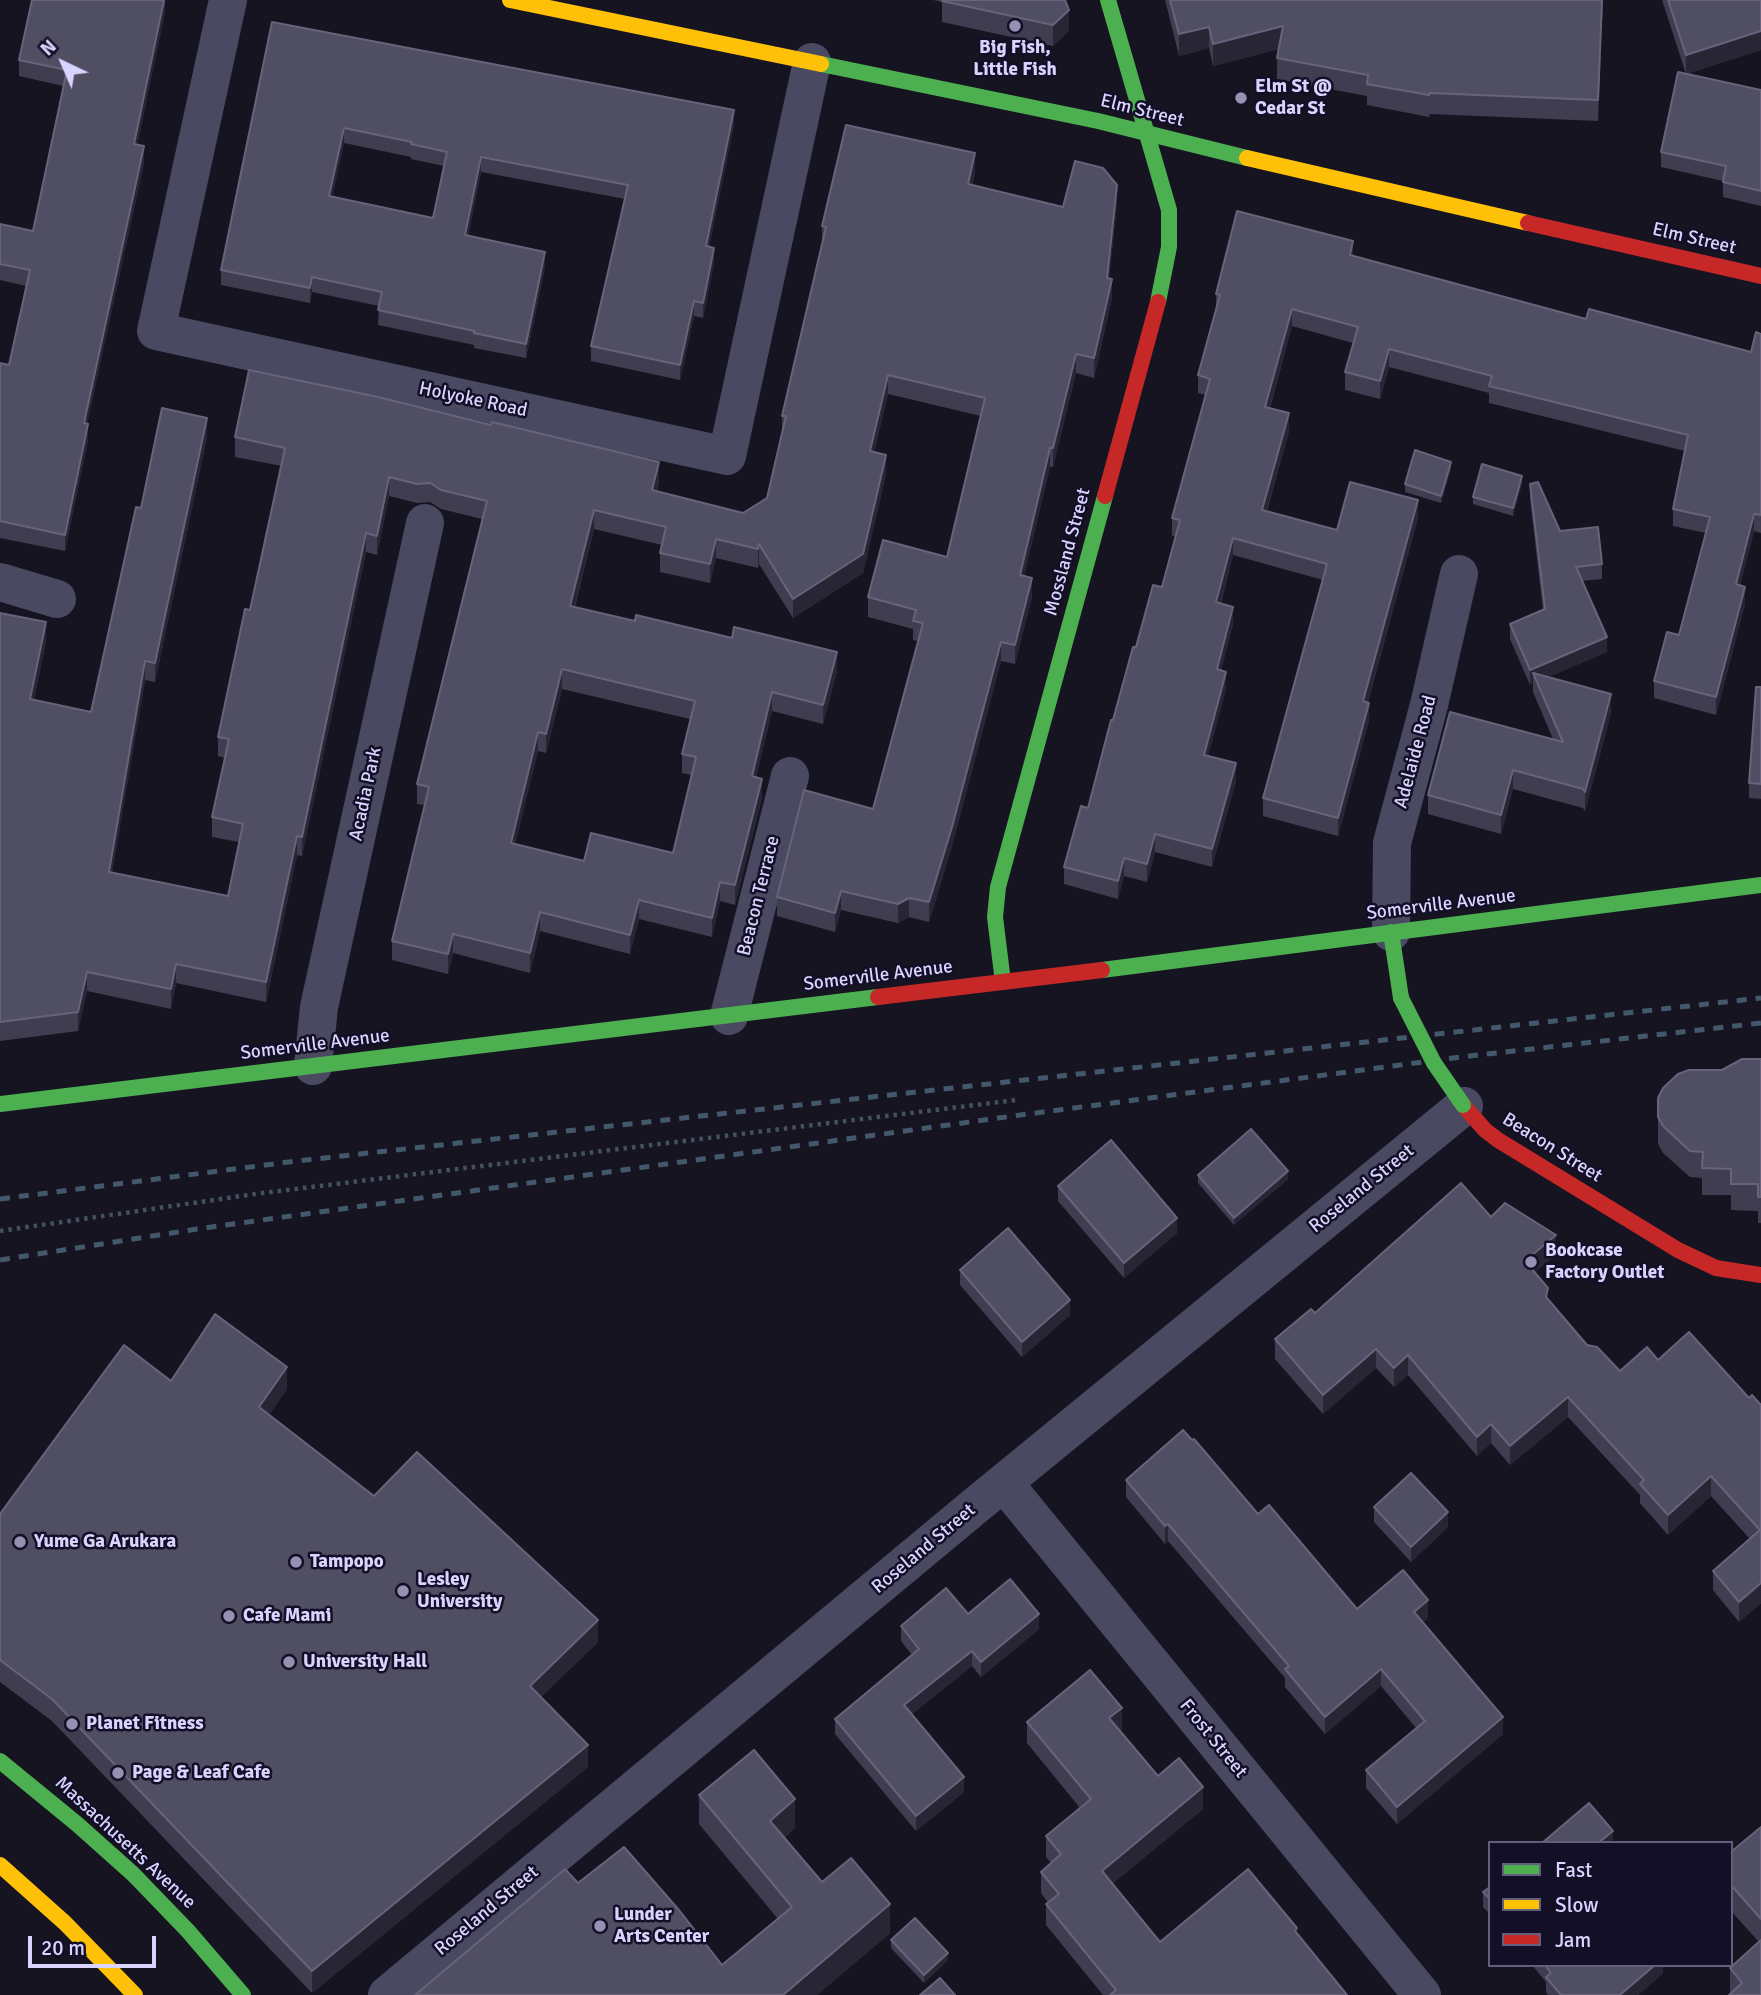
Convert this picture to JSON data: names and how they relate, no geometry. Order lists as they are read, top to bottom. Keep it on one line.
{"streets":{"main road":["Elm Street","Mossland Street","Somerville Avenue","Beacon Street","Massachusetts Avenue"],"street":["Holyoke Road","Adelaide Road","Acadia Park","Beacon Terrace","Roseland Street","Frost Street"]},"crossings":[["Elm Street","Holyoke Road"],["Elm Street","Mossland Street"],["Mossland Street","Somerville Avenue"],["Adelaide Road","Somerville Avenue"],["Adelaide Road","Beacon Street"],["Acadia Park","Somerville Avenue"],["Beacon Terrace","Somerville Avenue"],["Somerville Avenue","Beacon Street"],["Beacon Street","Roseland Street"],["Roseland Street","Frost Street"]],"places":["Big Fish, Little Fish","Elm St @ Cedar St","Bookcase Factory Outlet","Yume Ga Arukara","Tampopo","Lesley University","Cafe Mami","University Hall","Planet Fitness","Page & Leaf Cafe","Lunder Arts Center"],"legend":["Fast","Slow","Jam"],"scale_bar":"20 m","north":"top left"}
